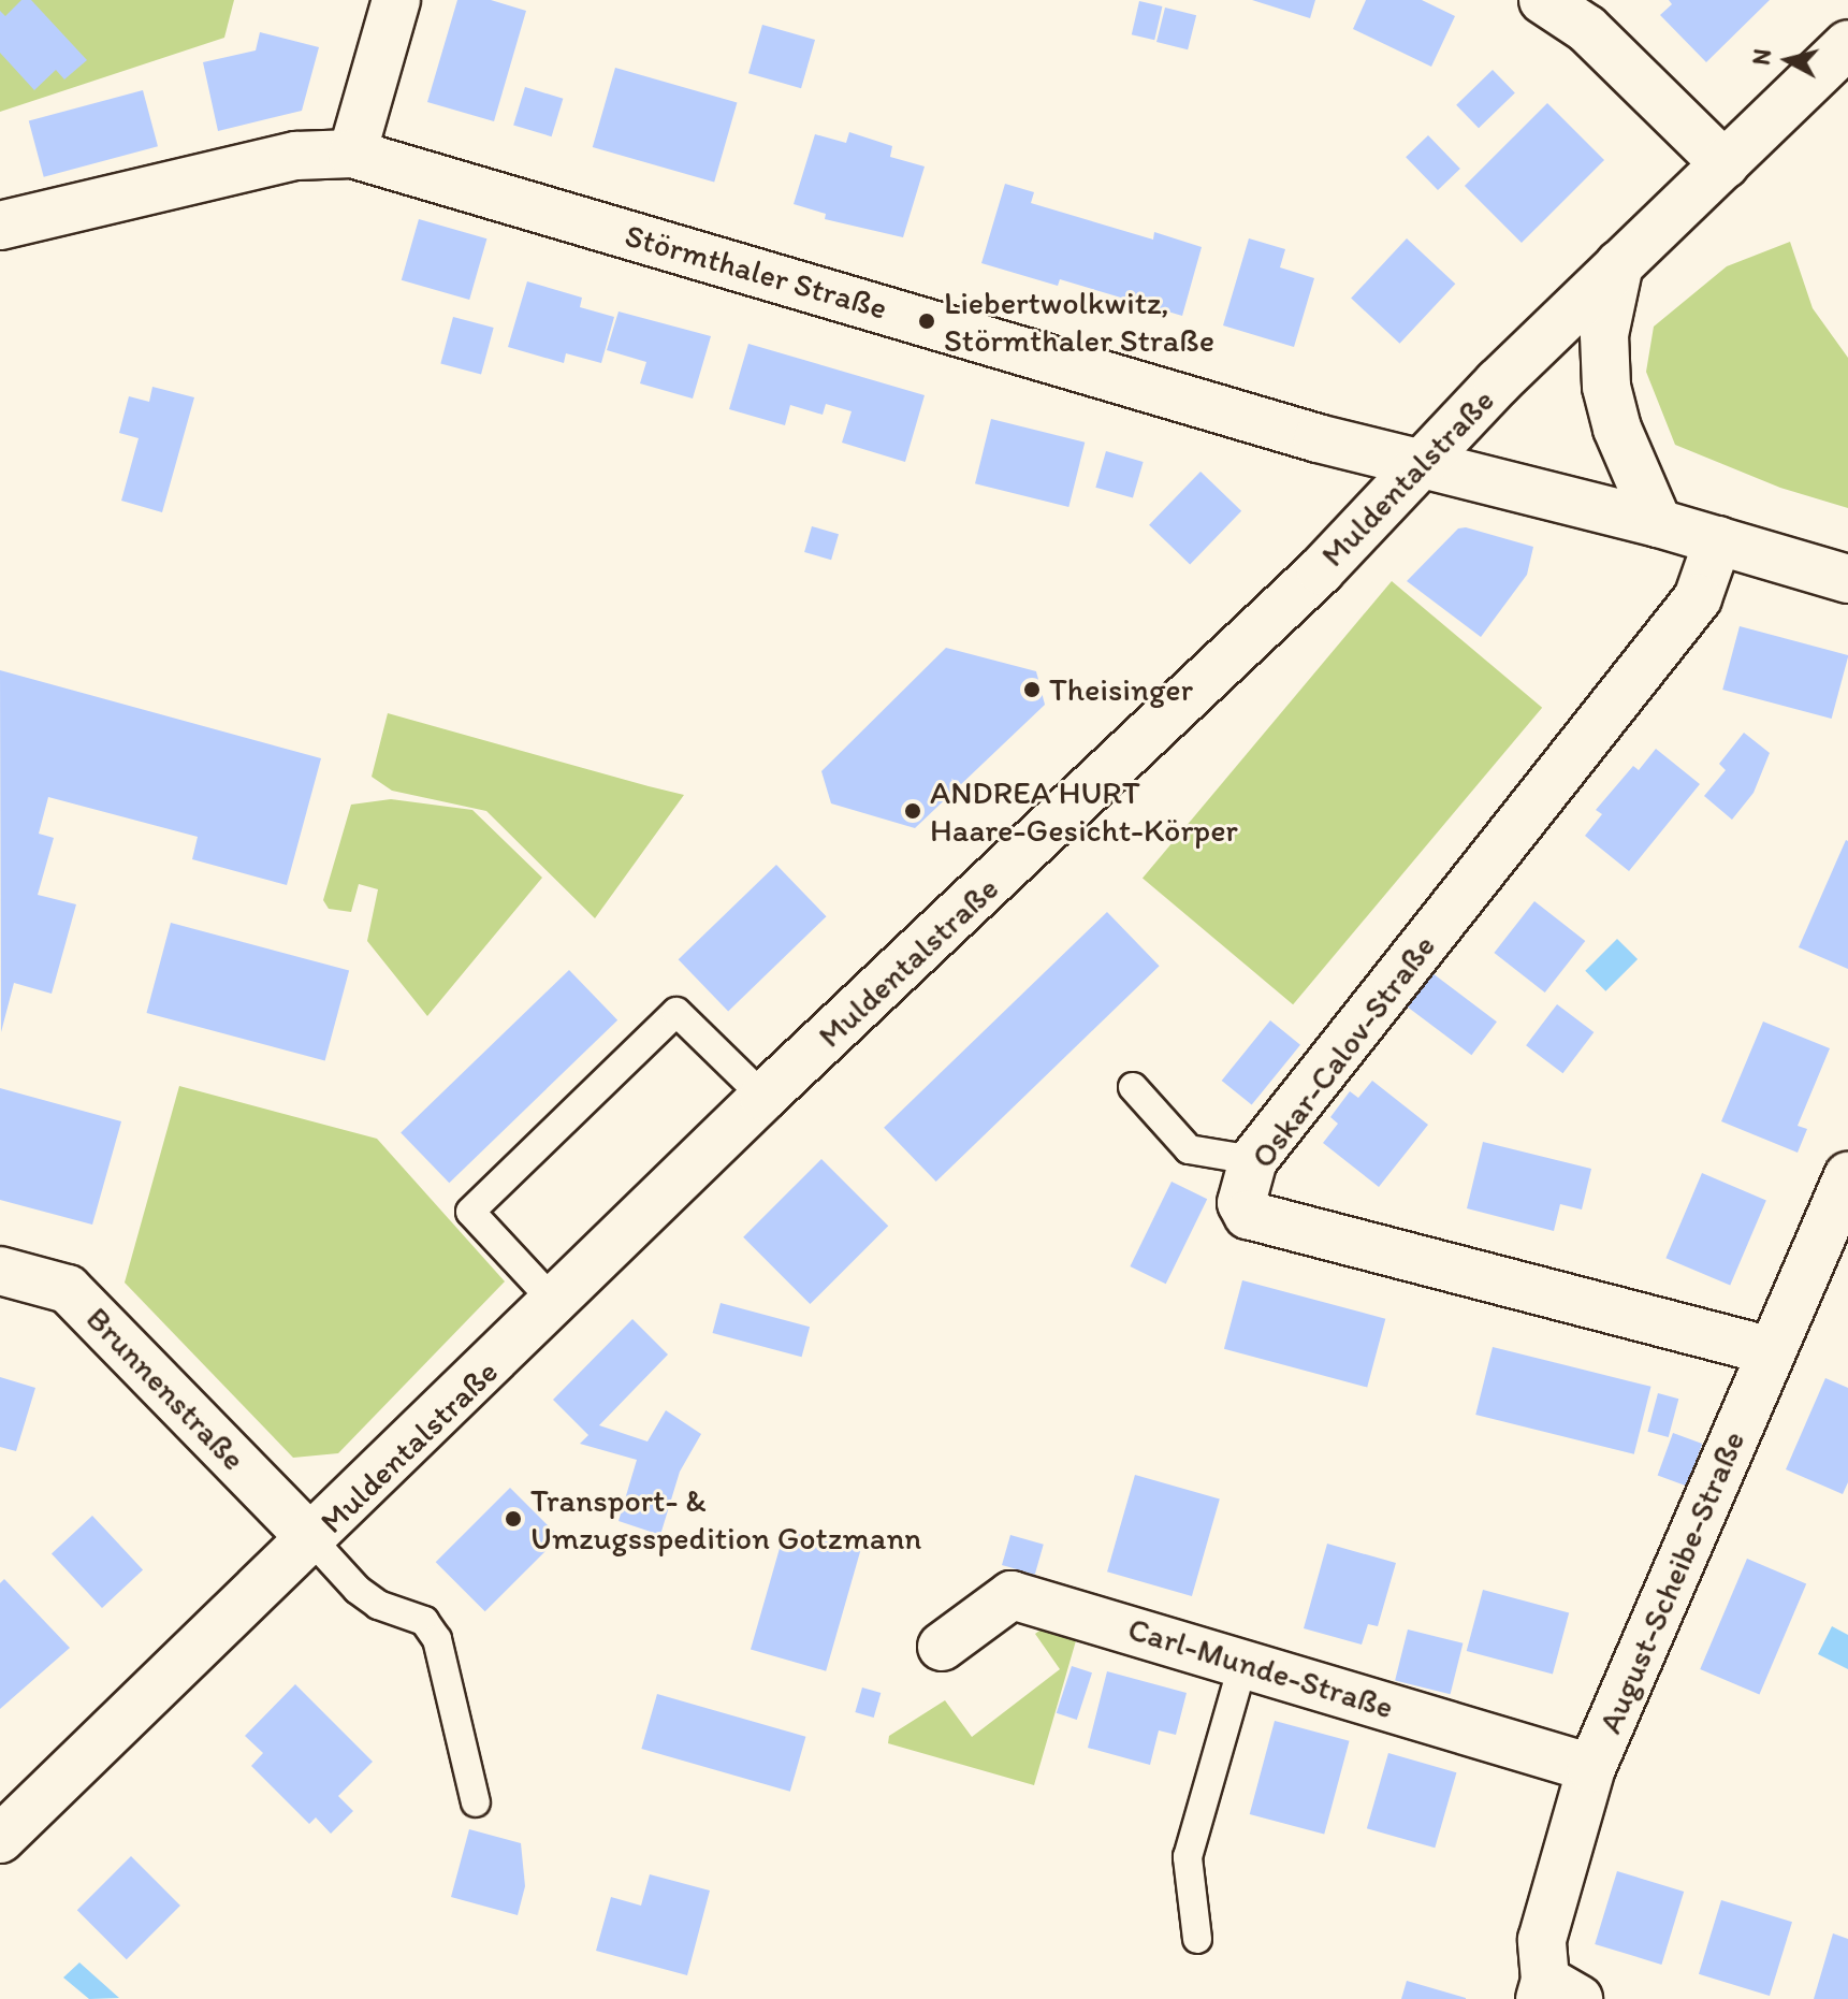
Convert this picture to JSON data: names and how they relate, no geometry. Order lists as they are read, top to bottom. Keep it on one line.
{"streets":{"street":["Störmthaler Straße","Muldentalstraße","Oskar-Calov-Straße","Brunnenstraße","August-Scheibe-Straße","Carl-Munde-Straße"]},"crossings":[["Störmthaler Straße","Muldentalstraße"],["Störmthaler Straße","Oskar-Calov-Straße"],["Muldentalstraße","Brunnenstraße"],["Oskar-Calov-Straße","August-Scheibe-Straße"],["August-Scheibe-Straße","Carl-Munde-Straße"]],"places":["Liebertwolkwitz, Störmthaler Straße","Theisinger","ANDREA HURT Haare-Gesicht-Körper","Transport- & Umzugsspedition Gotzmann"],"north":"left"}
